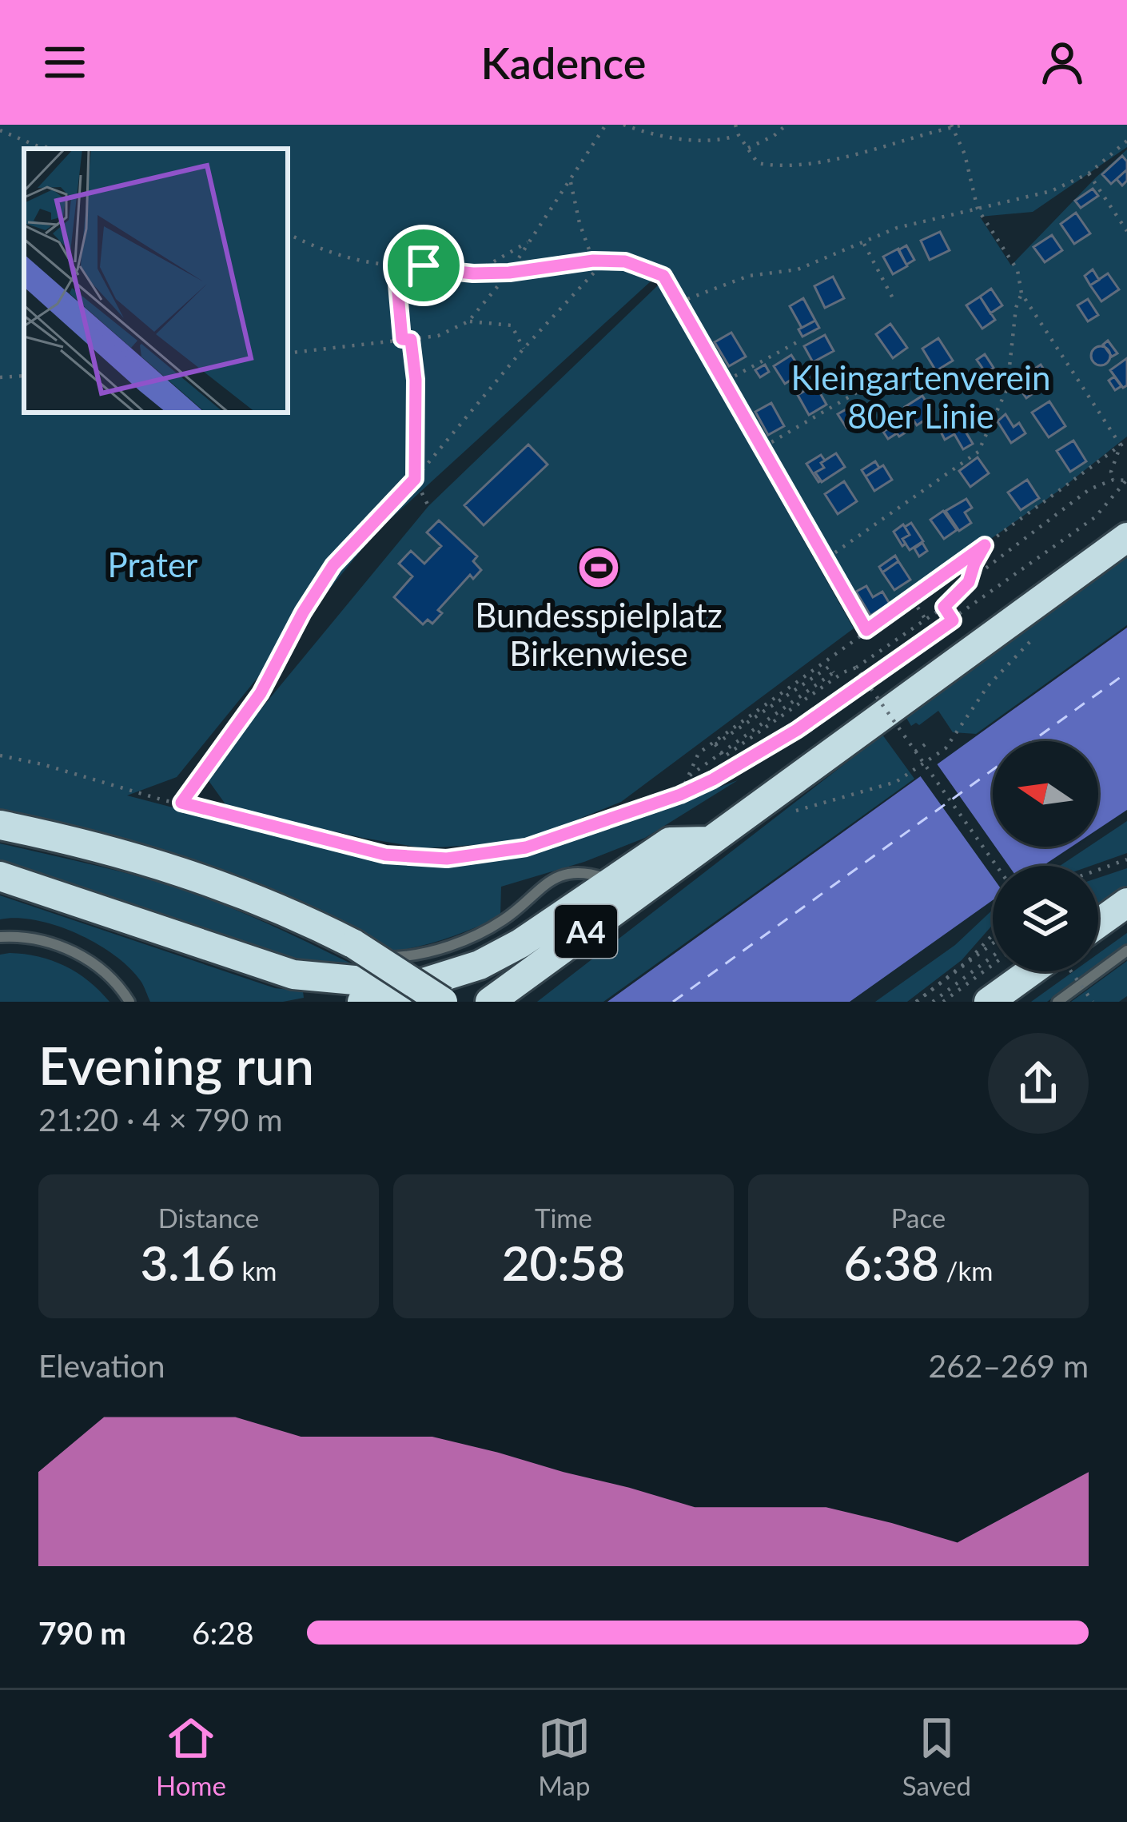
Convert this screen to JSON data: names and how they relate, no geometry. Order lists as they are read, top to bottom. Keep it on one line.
{"streets":{"highway":["A4"]},"parks":["Kleingartenverein 80er Linie","Prater"],"places":{"sports":["Bundesspielplatz Birkenwiese"]},"north":"left","page":{"header":"Kadence","heading":["Evening run","21:20 · 4 × 790 m"],"stats":[["Distance","3.16 km"],["Time","20:58"],["Pace","6:38 /km"]],"chart":["Elevation","262–269 m"],"list":[{"name":"790 m","note":"6:28"}],"tabs":["Home","Map","Saved"]}}
